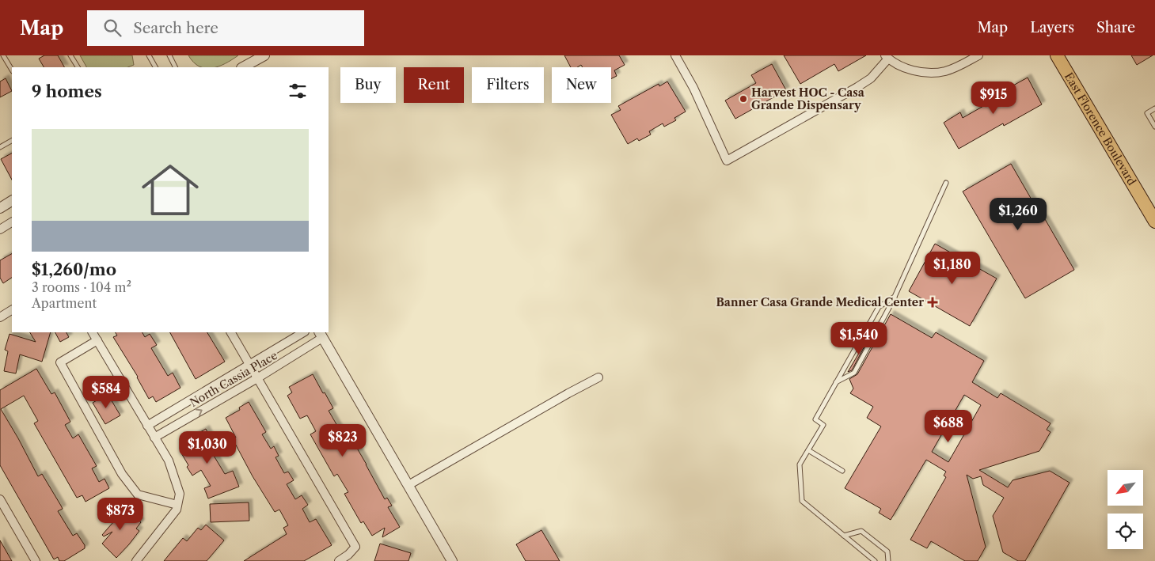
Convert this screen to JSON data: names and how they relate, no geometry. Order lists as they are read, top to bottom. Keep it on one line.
{"streets":{"main road":["East Florence Boulevard"],"street":["North Cassia Place"]},"places":{"other":["Harvest HOC - Casa Grande Dispensary"],"health":["Banner Casa Grande Medical Center"]},"north":"bottom left","page":{"header":"Map","search":"Search here","nav":["Map","Layers","Share"],"chip":["Buy","Rent","Filters","New"],"heading":"9 homes","price":["$915","$1,260","$1,180","$1,540","$584","$688","$823","$1,030","$873"],"list":[{"name":"$1,260/mo","note":"3 rooms · 104 m² · Apartment"}]}}
